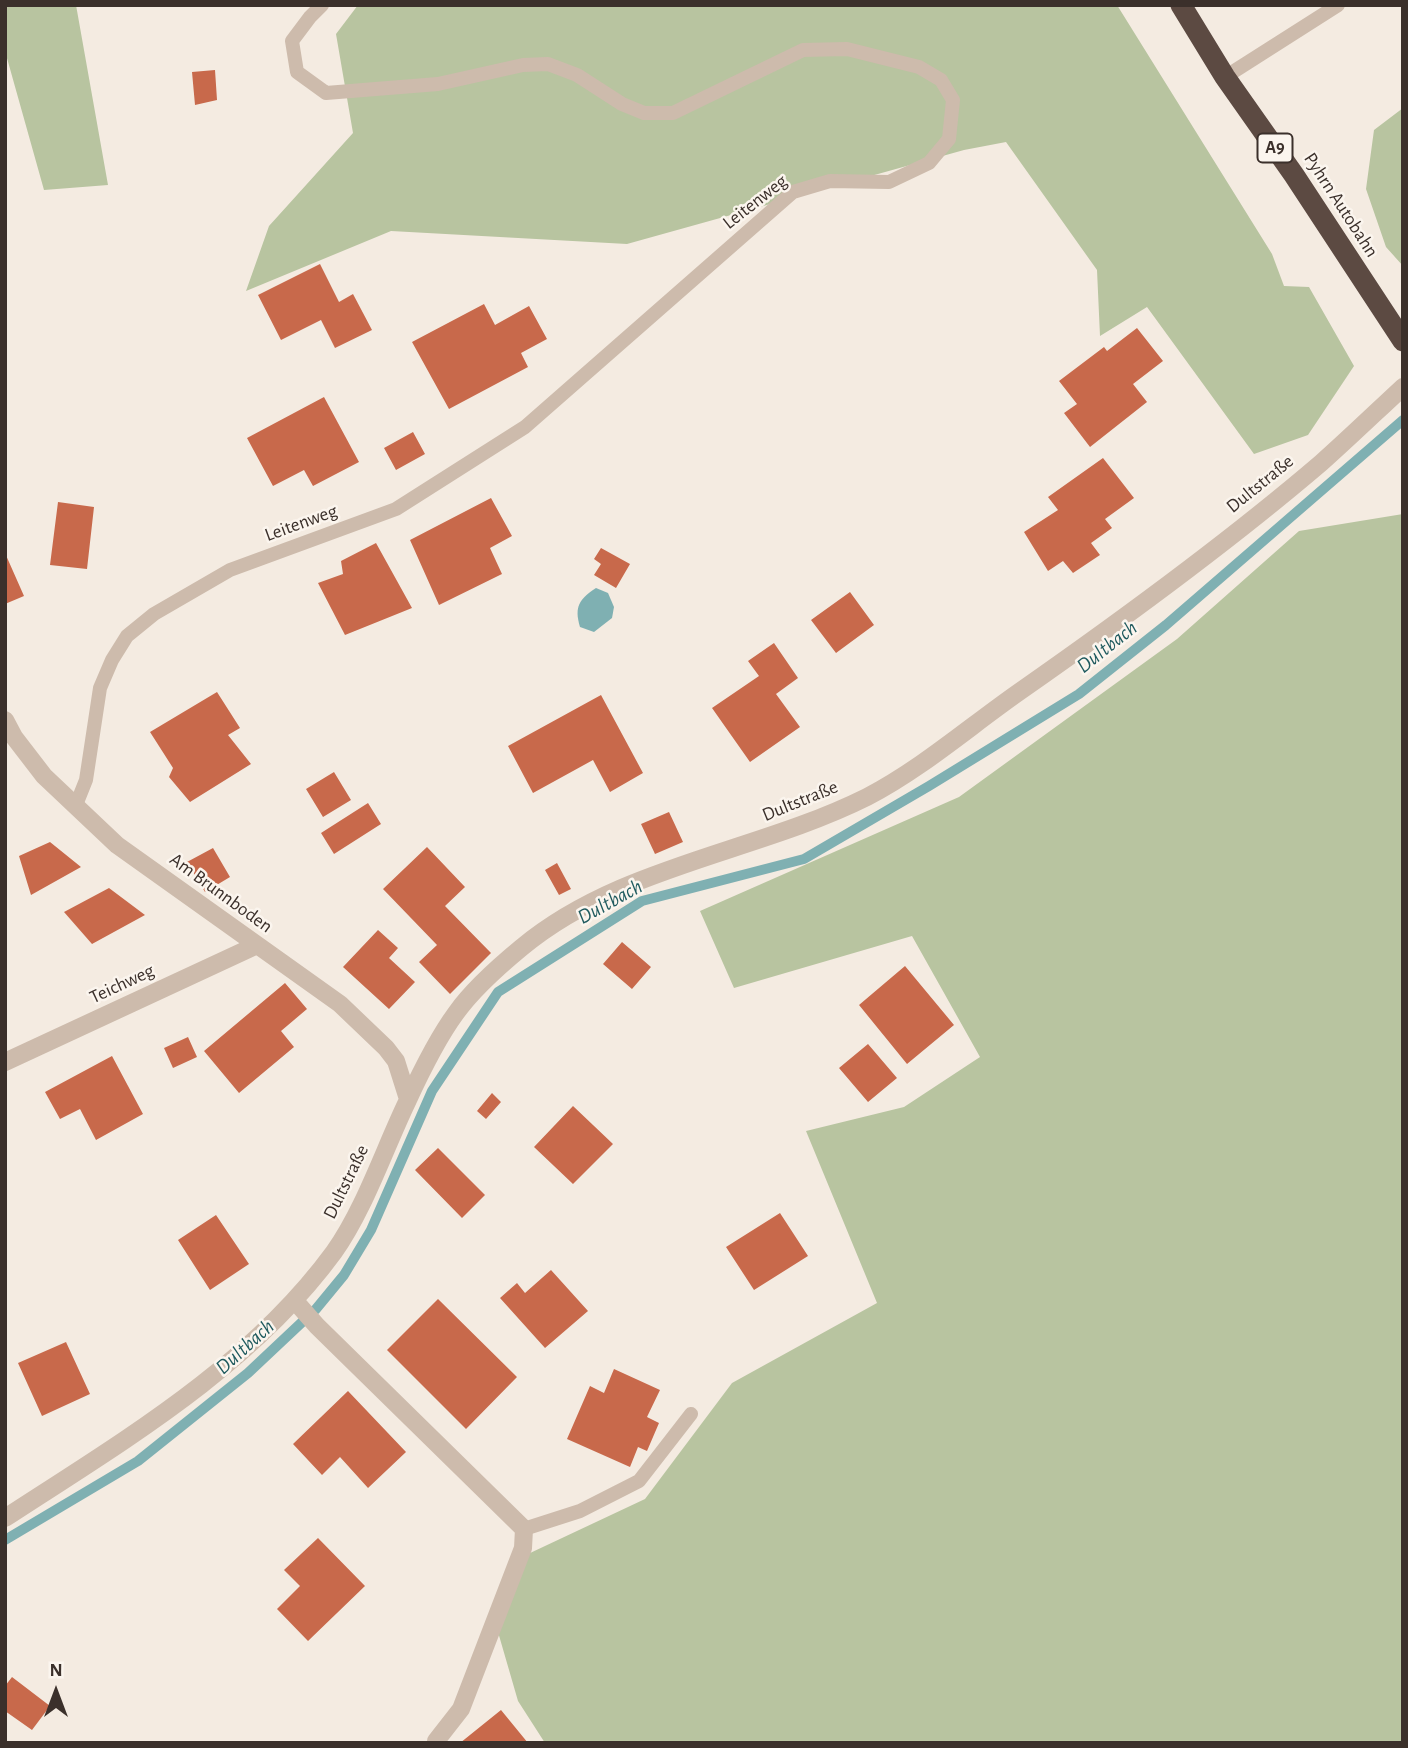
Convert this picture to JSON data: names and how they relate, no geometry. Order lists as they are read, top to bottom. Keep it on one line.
{"streets":{"highway":["A9","Pyhrn Autobahn"],"street":["Dultstraße","Am Brunnboden","Teichweg"],"lane":["Leitenweg"]},"crossings":[["Leitenweg","Am Brunnboden"],["Dultstraße","Am Brunnboden"],["Am Brunnboden","Teichweg"]],"water":["Dultbach"],"north":"top"}
